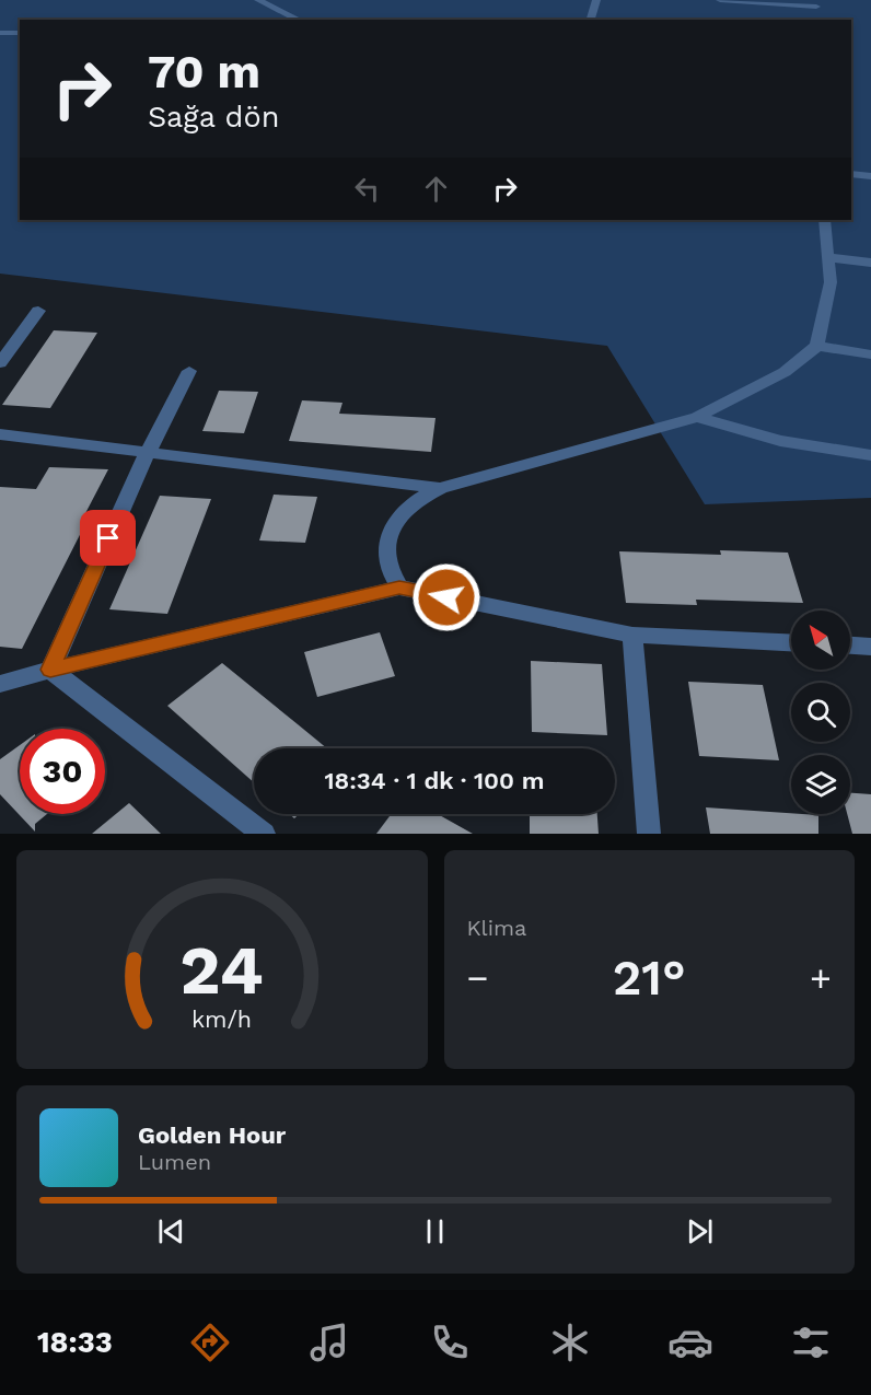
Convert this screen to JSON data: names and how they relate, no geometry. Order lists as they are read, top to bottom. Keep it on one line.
{"north":"top left","page":{"turn":["70 m","Sağa dön"],"limit":"30","trip":"18:34 · 1 dk · 100 m","tile":"Klima","heat":["−","21°","+"],"song":["Golden Hour","Lumen"],"tabs":"18:33","gauge":["24","km/h"]}}
